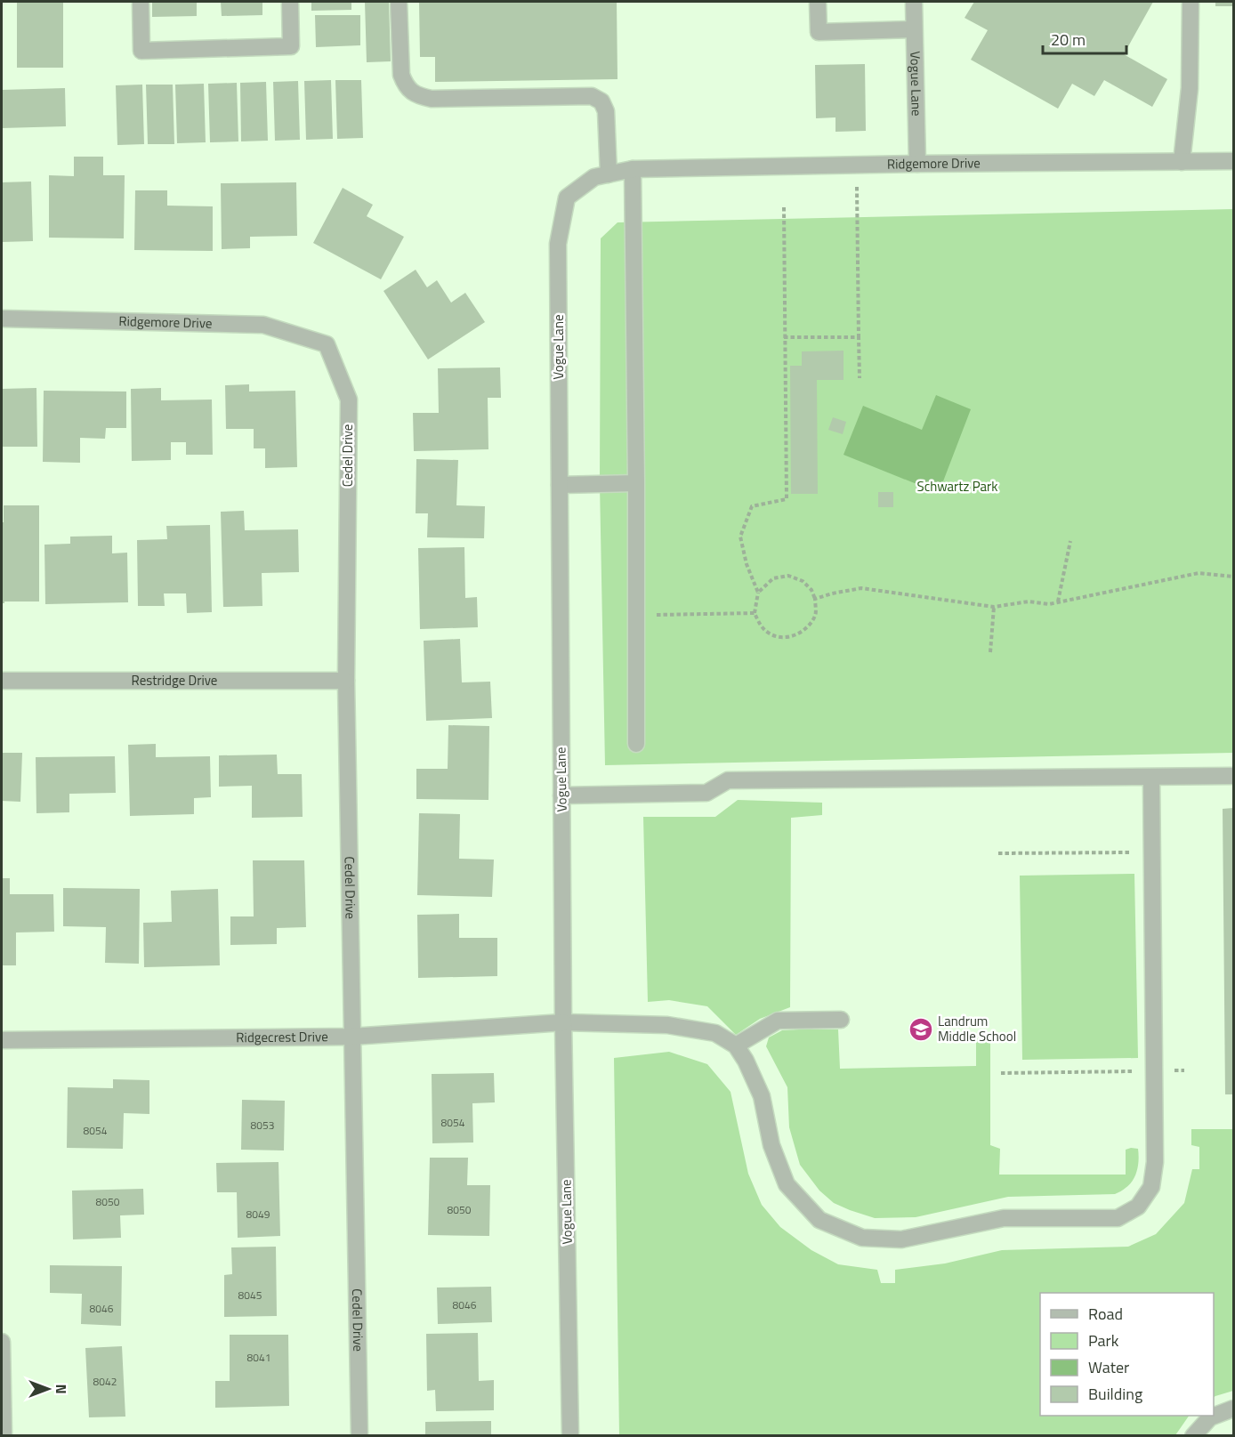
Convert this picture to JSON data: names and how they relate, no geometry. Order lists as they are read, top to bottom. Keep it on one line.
{"streets":{"street":["Vogue Lane","Ridgemore Drive","Cedel Drive","Restridge Drive","Ridgecrest Drive"]},"crossings":[["Vogue Lane","Ridgemore Drive"],["Vogue Lane","Ridgecrest Drive"],["Ridgemore Drive","Cedel Drive"],["Cedel Drive","Restridge Drive"],["Cedel Drive","Ridgecrest Drive"]],"parks":["Schwartz Park"],"places":{"school or university":["Landrum Middle School"]},"house_numbers":["8054","8053","8054","8050","8050","8049","8045","8046","8046","8041","8042"],"legend":["Road","Park","Water","Building"],"scale_bar":"20 m","north":"right"}
